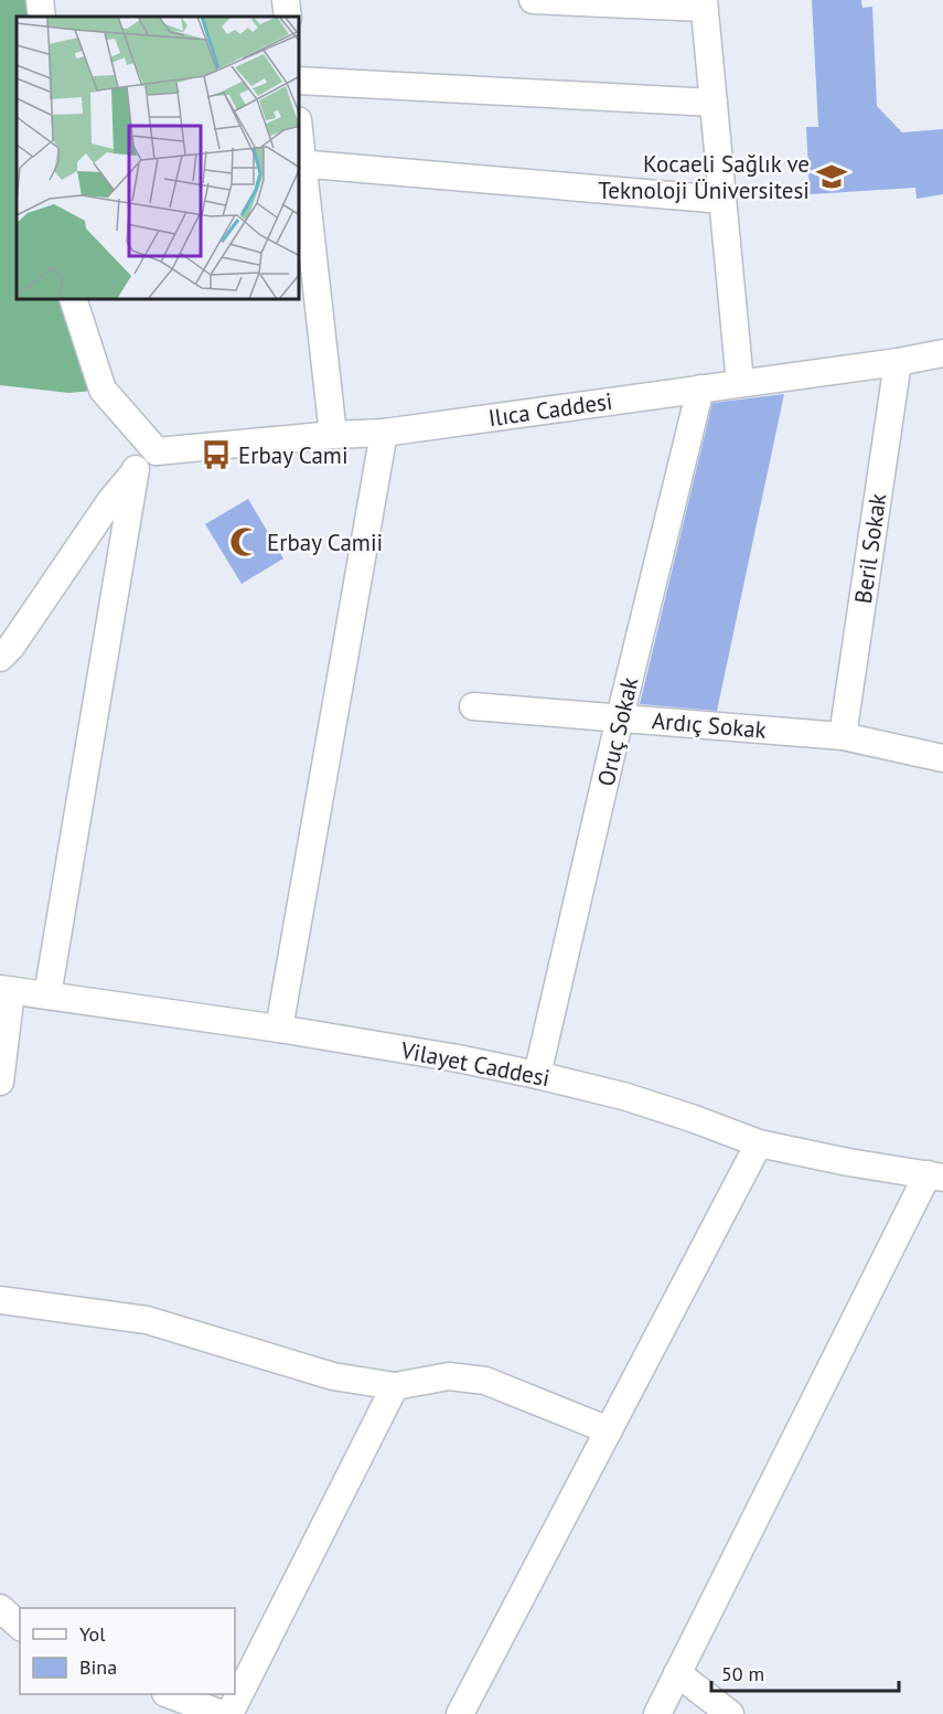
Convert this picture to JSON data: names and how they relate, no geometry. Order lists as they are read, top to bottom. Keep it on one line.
{"streets":{"street":["Ilıca Caddesi","Beril Sokak","Ardıç Sokak","Oruç Sokak","Vilayet Caddesi"]},"crossings":[["Ilıca Caddesi","Beril Sokak"],["Ilıca Caddesi","Oruç Sokak"],["Beril Sokak","Ardıç Sokak"],["Ardıç Sokak","Oruç Sokak"],["Oruç Sokak","Vilayet Caddesi"]],"places":{"school or university":["Kocaeli Sağlık ve Teknoloji Üniversitesi"],"bus stop":["Erbay Cami"],"mosque":["Erbay Camii"]},"legend":["Yol","Bina"],"scale_bar":"50 m"}
